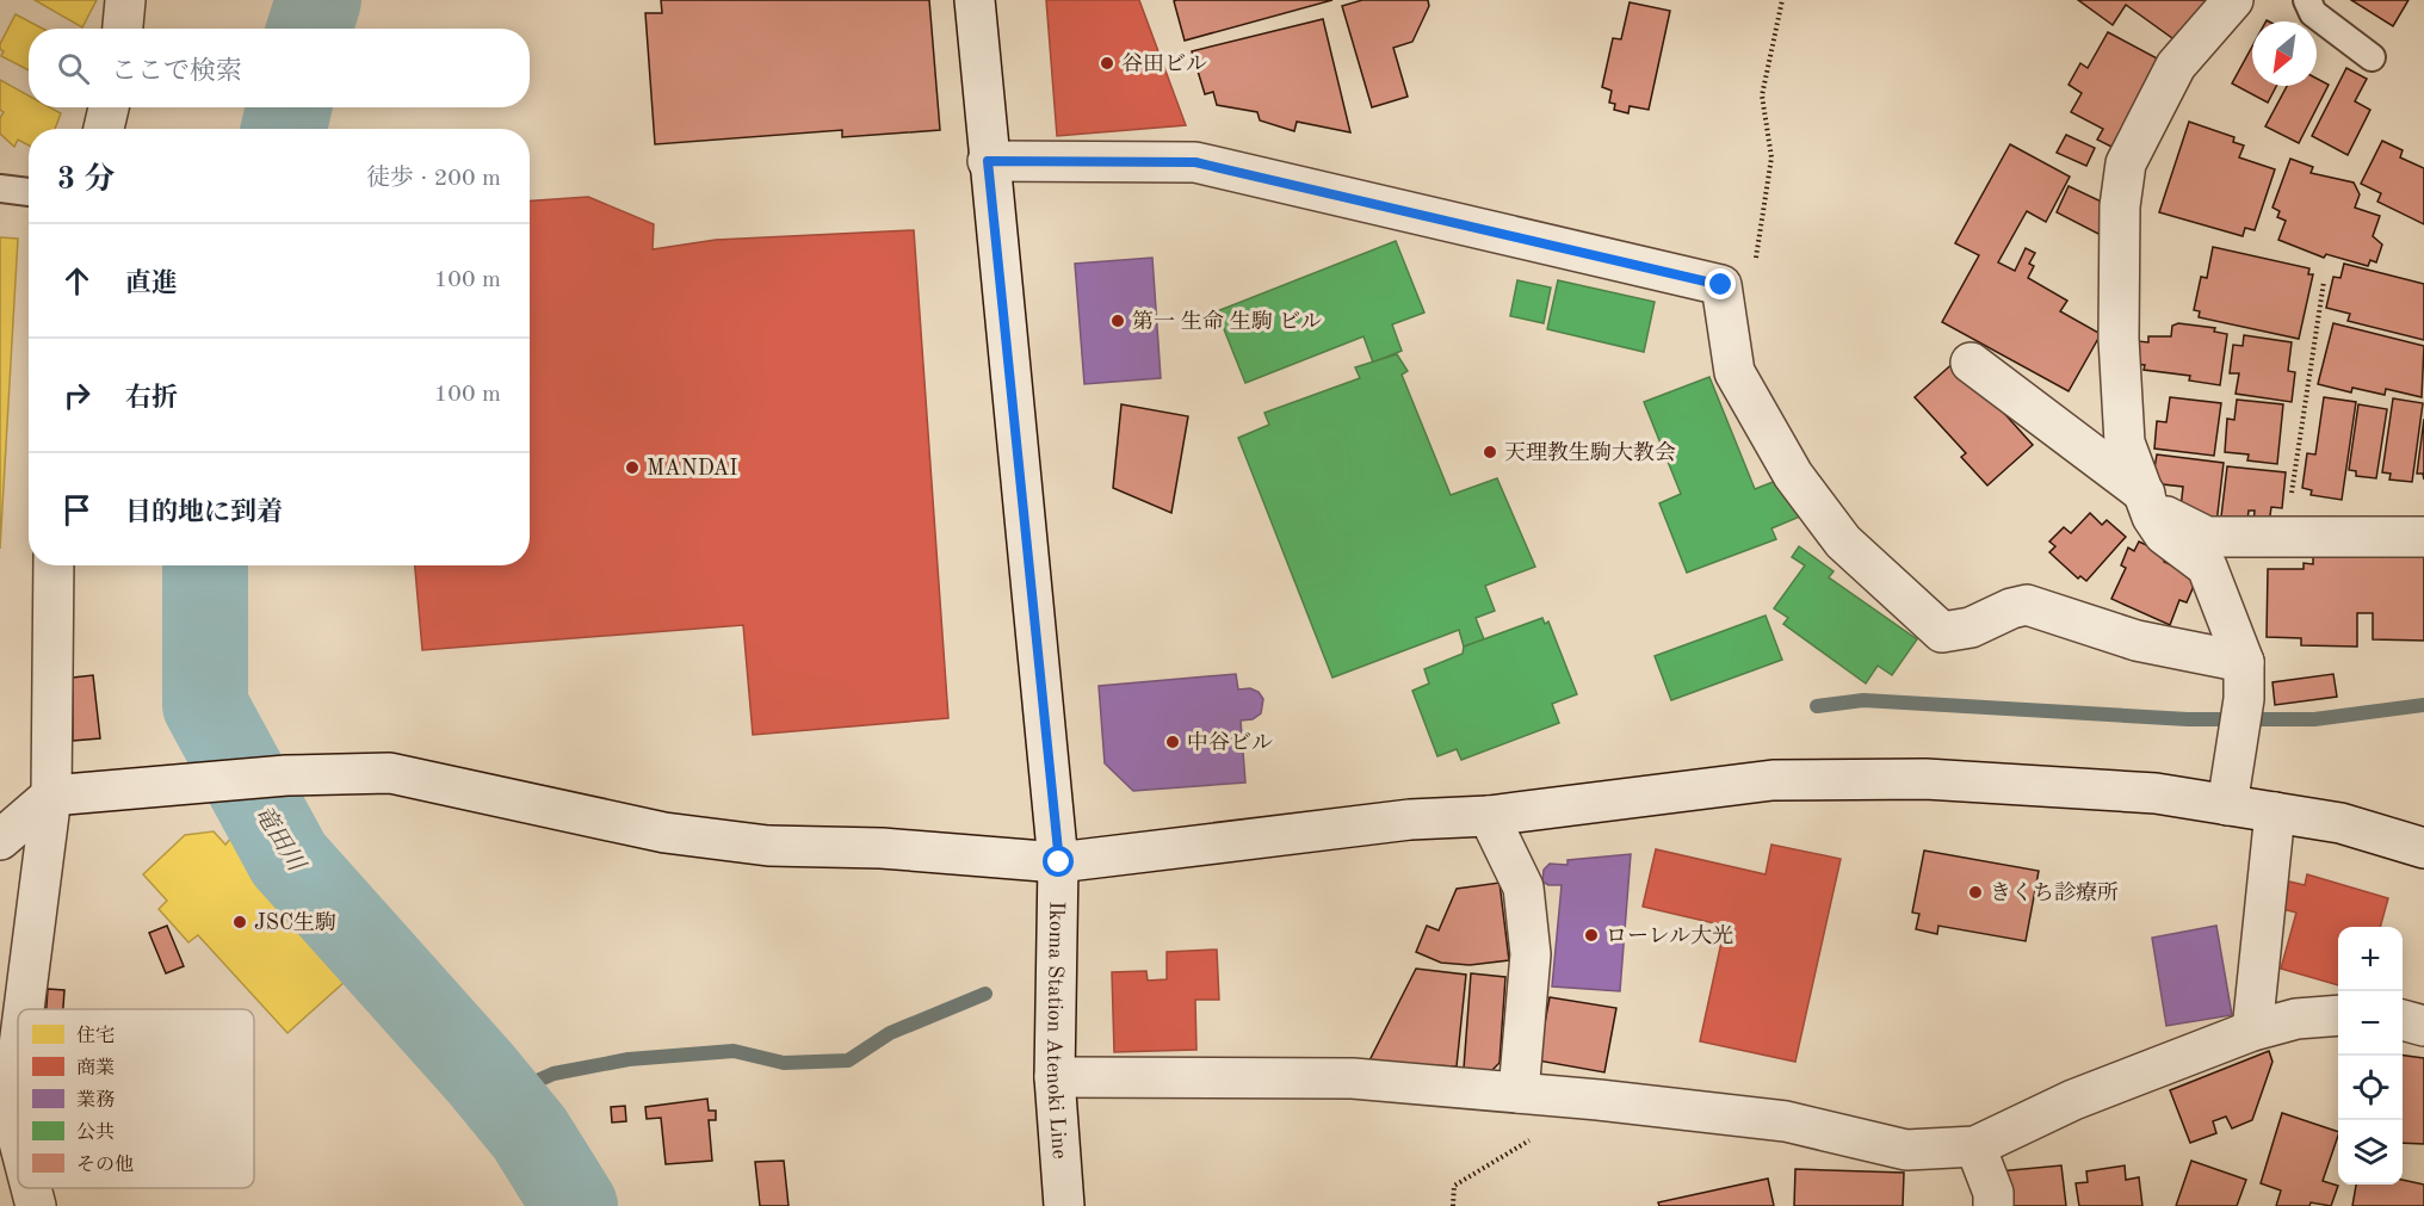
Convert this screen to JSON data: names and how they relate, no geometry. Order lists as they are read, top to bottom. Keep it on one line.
{"streets":{"street":["Ikoma Station Atenoki Line"]},"water":["竜田川"],"places":["谷田ビル","第一 生命 生駒 ビル","天理教生駒大教会","MANDAI","中谷ビル","きくち診療所","JSC生駒","ローレル大光"],"legend":["住宅","商業","業務","公共","その他"],"north":"bottom left","page":{"search":"ここで検索","heading":["3 分","徒歩 · 200 m"],"list":[["直進","100 m"],["右折","100 m"],"目的地に到着"],"map_buttons":["+","−"]}}
